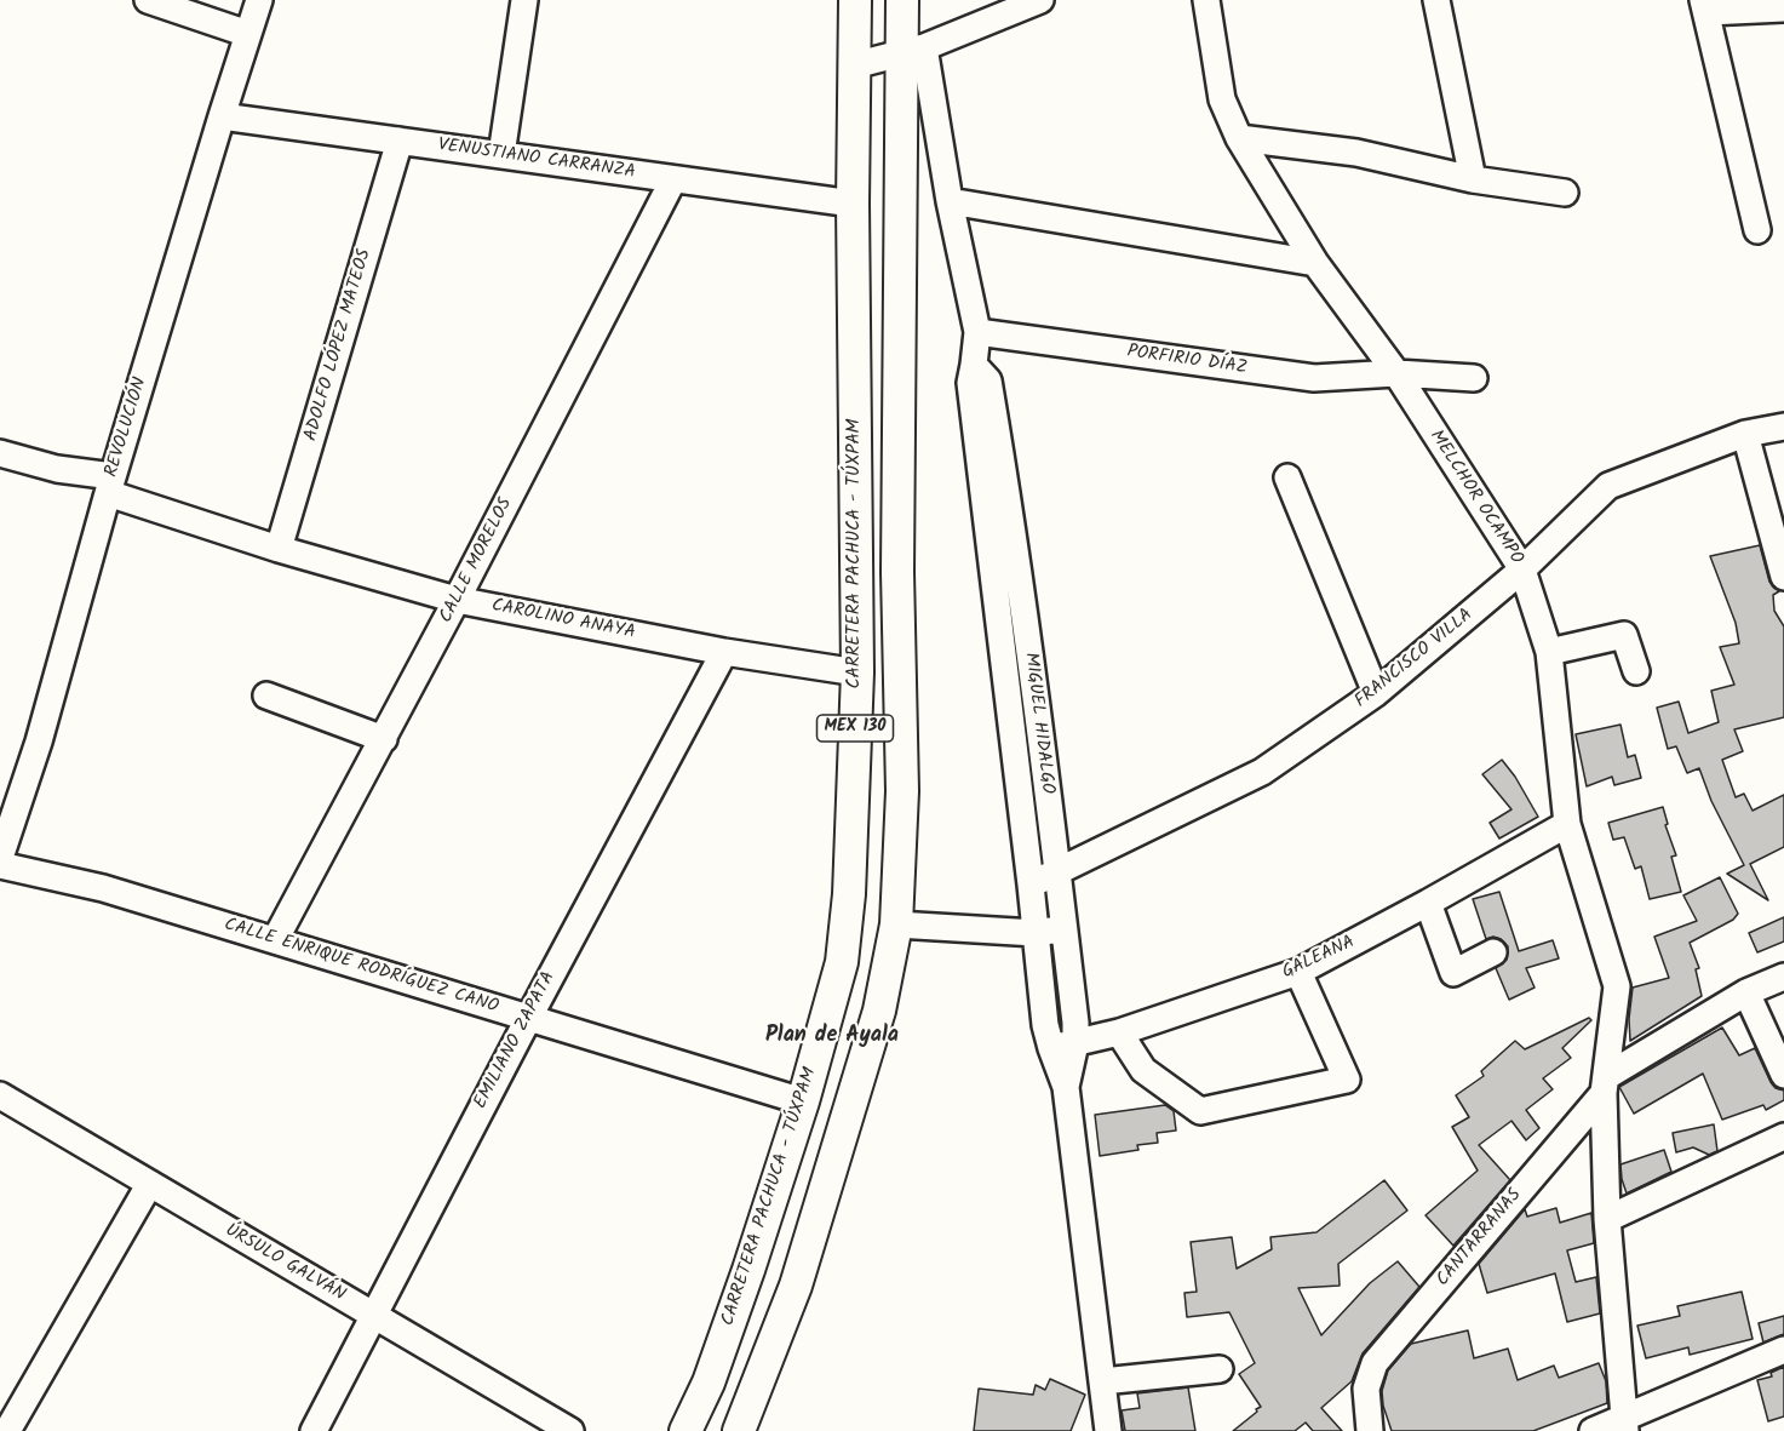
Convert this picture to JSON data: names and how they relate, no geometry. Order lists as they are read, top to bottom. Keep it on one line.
{"streets":{"main road":["CARRETERA PACHUCA - TÚXPAM","MEX 130"],"street":["VENUSTIANO CARRANZA","ADOLFO LÓPEZ MATEOS","PORFIRIO DÍAZ","REVOLUCIÓN","MELCHOR OCAMPO","CALLE MORELOS","CAROLINO ANAYA","FRANCISCO VILLA","MIGUEL HIDALGO","GALEANA","CALLE ENRIQUE RODRÍGUEZ CANO","EMILIANO ZAPATA","CANTARRANAS","ÚRSULO GALVÁN"]},"crossings":[["VENUSTIANO CARRANZA","ADOLFO LÓPEZ MATEOS"],["VENUSTIANO CARRANZA","REVOLUCIÓN"],["VENUSTIANO CARRANZA","CARRETERA PACHUCA - TÚXPAM"],["VENUSTIANO CARRANZA","CALLE MORELOS"],["ADOLFO LÓPEZ MATEOS","CAROLINO ANAYA"],["PORFIRIO DÍAZ","MELCHOR OCAMPO"],["PORFIRIO DÍAZ","MIGUEL HIDALGO"],["REVOLUCIÓN","CAROLINO ANAYA"],["MELCHOR OCAMPO","FRANCISCO VILLA"],["MELCHOR OCAMPO","GALEANA"],["MELCHOR OCAMPO","CANTARRANAS"],["CARRETERA PACHUCA - TÚXPAM","CAROLINO ANAYA"],["CARRETERA PACHUCA - TÚXPAM","CALLE ENRIQUE RODRÍGUEZ CANO"],["CALLE MORELOS","CAROLINO ANAYA"],["CALLE MORELOS","CALLE ENRIQUE RODRÍGUEZ CANO"],["CAROLINO ANAYA","EMILIANO ZAPATA"],["FRANCISCO VILLA","MIGUEL HIDALGO"],["MIGUEL HIDALGO","MEX 130"],["MIGUEL HIDALGO","GALEANA"],["CALLE ENRIQUE RODRÍGUEZ CANO","EMILIANO ZAPATA"],["EMILIANO ZAPATA","ÚRSULO GALVÁN"]],"districts":["Plan de Ayala"]}
